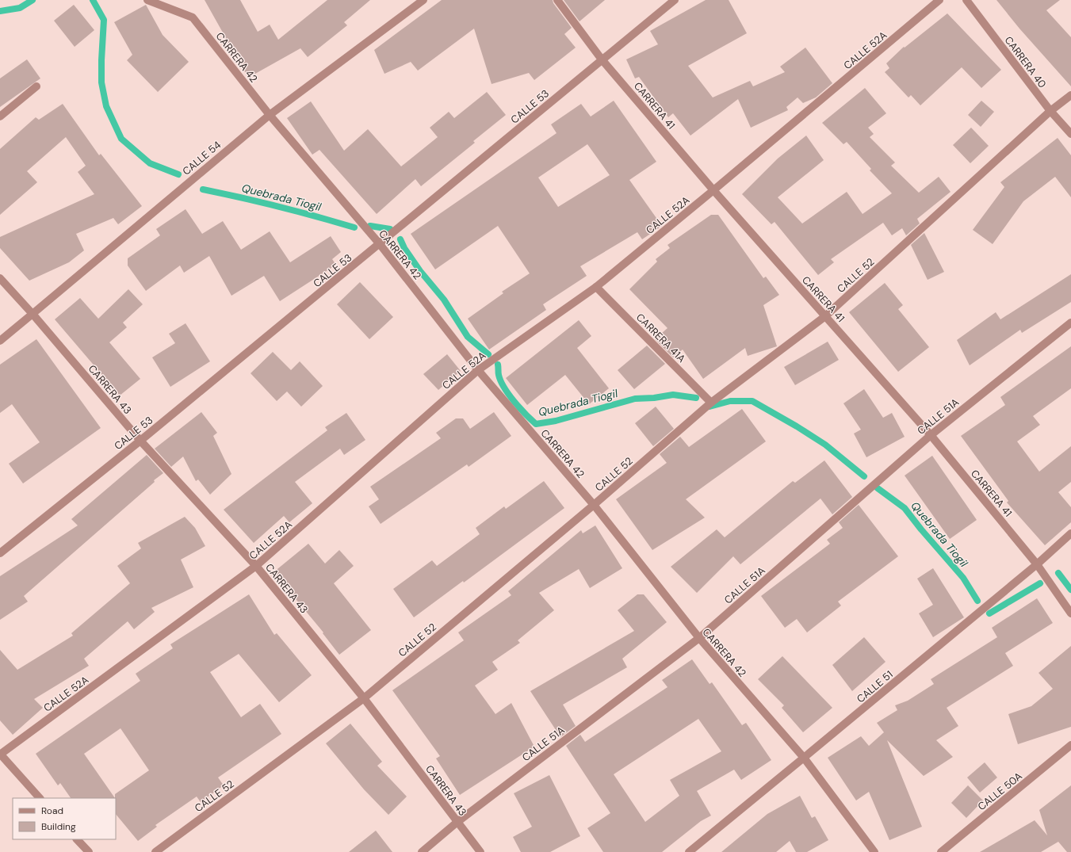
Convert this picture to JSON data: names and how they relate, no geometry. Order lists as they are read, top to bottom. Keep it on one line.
{"streets":{"street":["CALLE 52A","CARRERA 42","CARRERA 40","CARRERA 41","CALLE 53","CALLE 54","CALLE 52","CARRERA 41A","CARRERA 43","CALLE 51A","CALLE 51","CALLE 50A"]},"crossings":[["CALLE 52A","CARRERA 42"],["CALLE 52A","CARRERA 41"],["CALLE 52A","CARRERA 41A"],["CALLE 52A","CARRERA 43"],["CARRERA 42","CALLE 53"],["CARRERA 42","CALLE 54"],["CARRERA 42","CALLE 52"],["CARRERA 42","CALLE 51A"],["CARRERA 42","CALLE 51"],["CARRERA 40","CALLE 52"],["CARRERA 41","CALLE 53"],["CARRERA 41","CALLE 52"],["CARRERA 41","CALLE 51A"],["CARRERA 41","CALLE 51"],["CALLE 53","CARRERA 43"],["CALLE 54","CARRERA 43"],["CALLE 52","CARRERA 41A"],["CALLE 52","CARRERA 43"],["CARRERA 43","CALLE 51A"]],"water":["Quebrada Tiogil"],"legend":["Road","Building"]}
